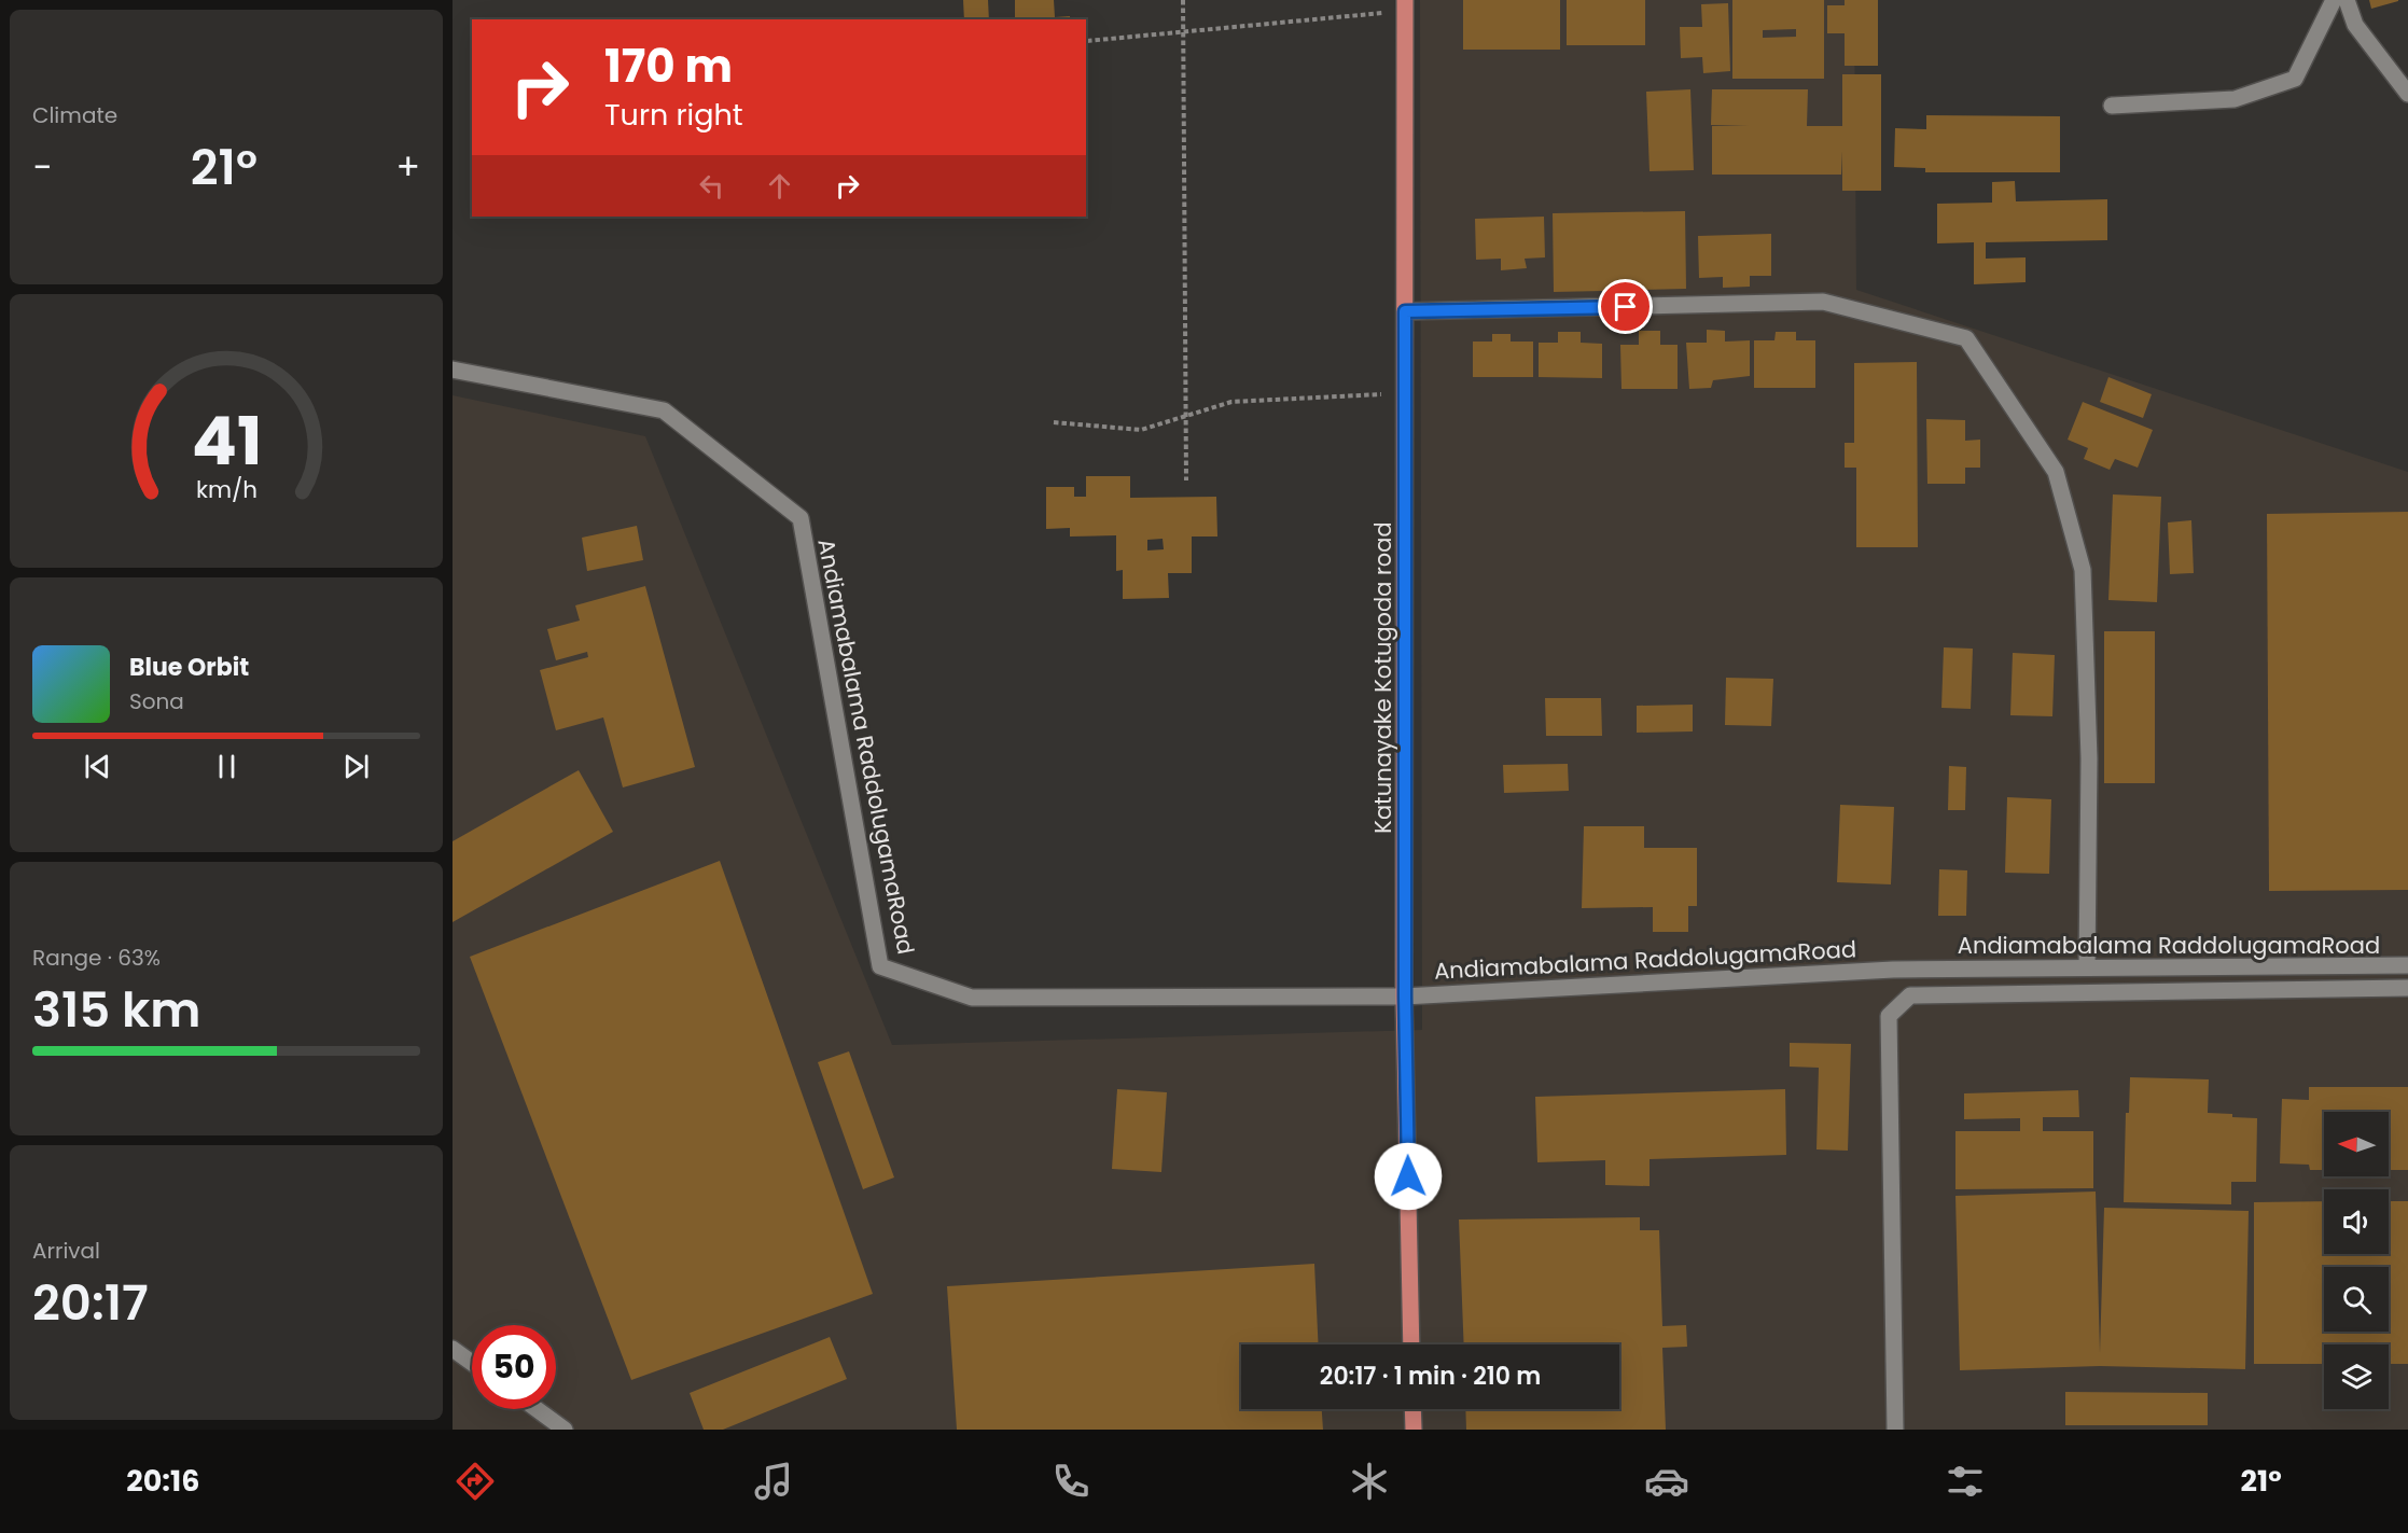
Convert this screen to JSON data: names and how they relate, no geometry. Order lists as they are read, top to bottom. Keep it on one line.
{"streets":{"main road":["Katunayake Kotugoda road"],"street":["Andiamabalama RaddolugamaRoad"]},"crossings":[["Katunayake Kotugoda road","Andiamabalama RaddolugamaRoad"]],"north":"left","page":{"tile":["Climate",["Range · 63%","315 km"],["Arrival","20:17"]],"turn":["170 m","Turn right"],"heat":["−","21°","+"],"song":["Blue Orbit","Sona"],"limit":"50","trip":"20:17 · 1 min · 210 m","tabs":["20:16","21°"],"gauge":["41","km/h"]}}
